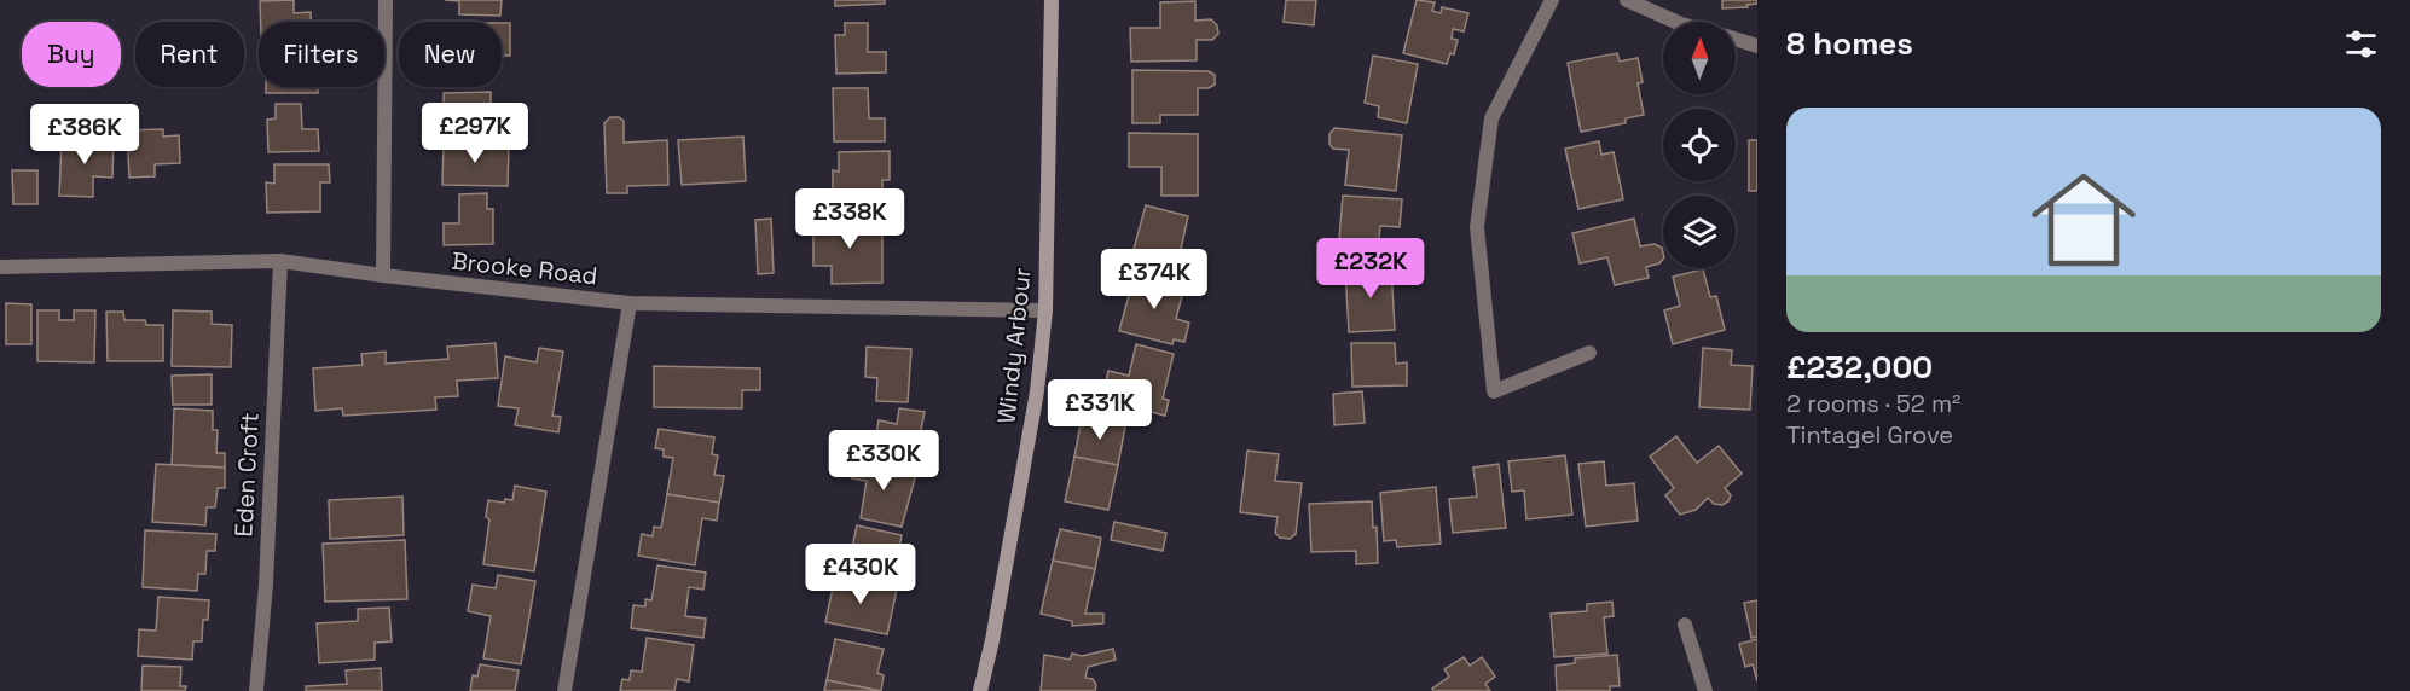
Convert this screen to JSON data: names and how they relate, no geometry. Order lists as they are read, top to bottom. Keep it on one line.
{"streets":{"street":["Brooke Road","Windy Arbour","Eden Croft"]},"crossings":[["Brooke Road","Windy Arbour"],["Brooke Road","Eden Croft"]],"north":"top","page":{"heading":"8 homes","chip":["Buy","Rent","Filters","New"],"list":[{"name":"£232,000","note":"2 rooms · 52 m² · Tintagel Grove"}],"price":["£297K","£386K","£338K","£232K","£374K","£331K","£330K","£430K"]}}
